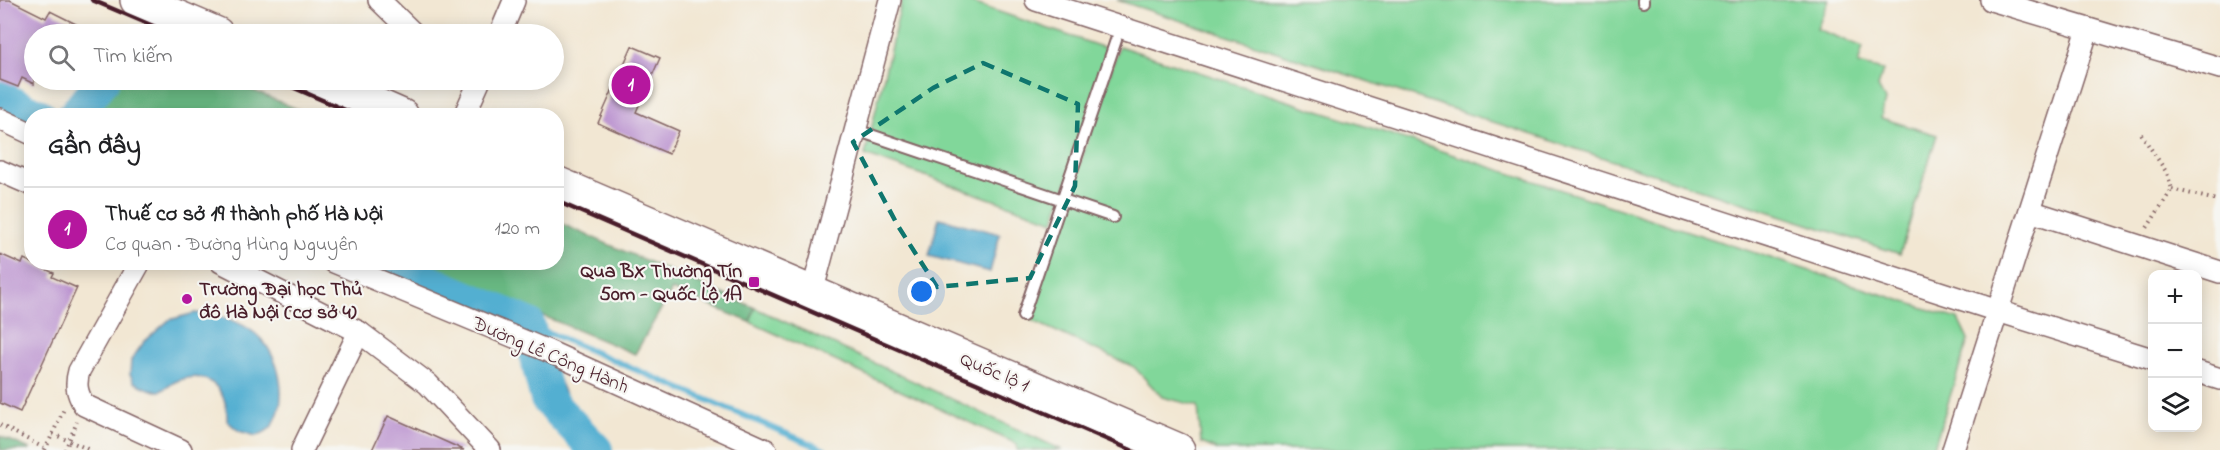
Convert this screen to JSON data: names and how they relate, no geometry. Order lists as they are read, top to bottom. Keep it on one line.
{"streets":{"highway":["Quốc lộ 1"],"street":["Đường Lê Công Hành"]},"places":{"transit":["Qua BX Thường Tín 50m - Quốc Lộ 1A"],"other":["Trường Đại học Thủ đô Hà Nội (cơ sở 4)"]},"page":{"search":"Tìm kiếm","pins":"1","heading":"Gần đây","list":[{"mark":"1","name":"Thuế cơ sở 19 thành phố Hà Nội","note":"Cơ quan · Đường Hùng Nguyên","value":"120 m"}],"map_buttons":["+","−"]}}
